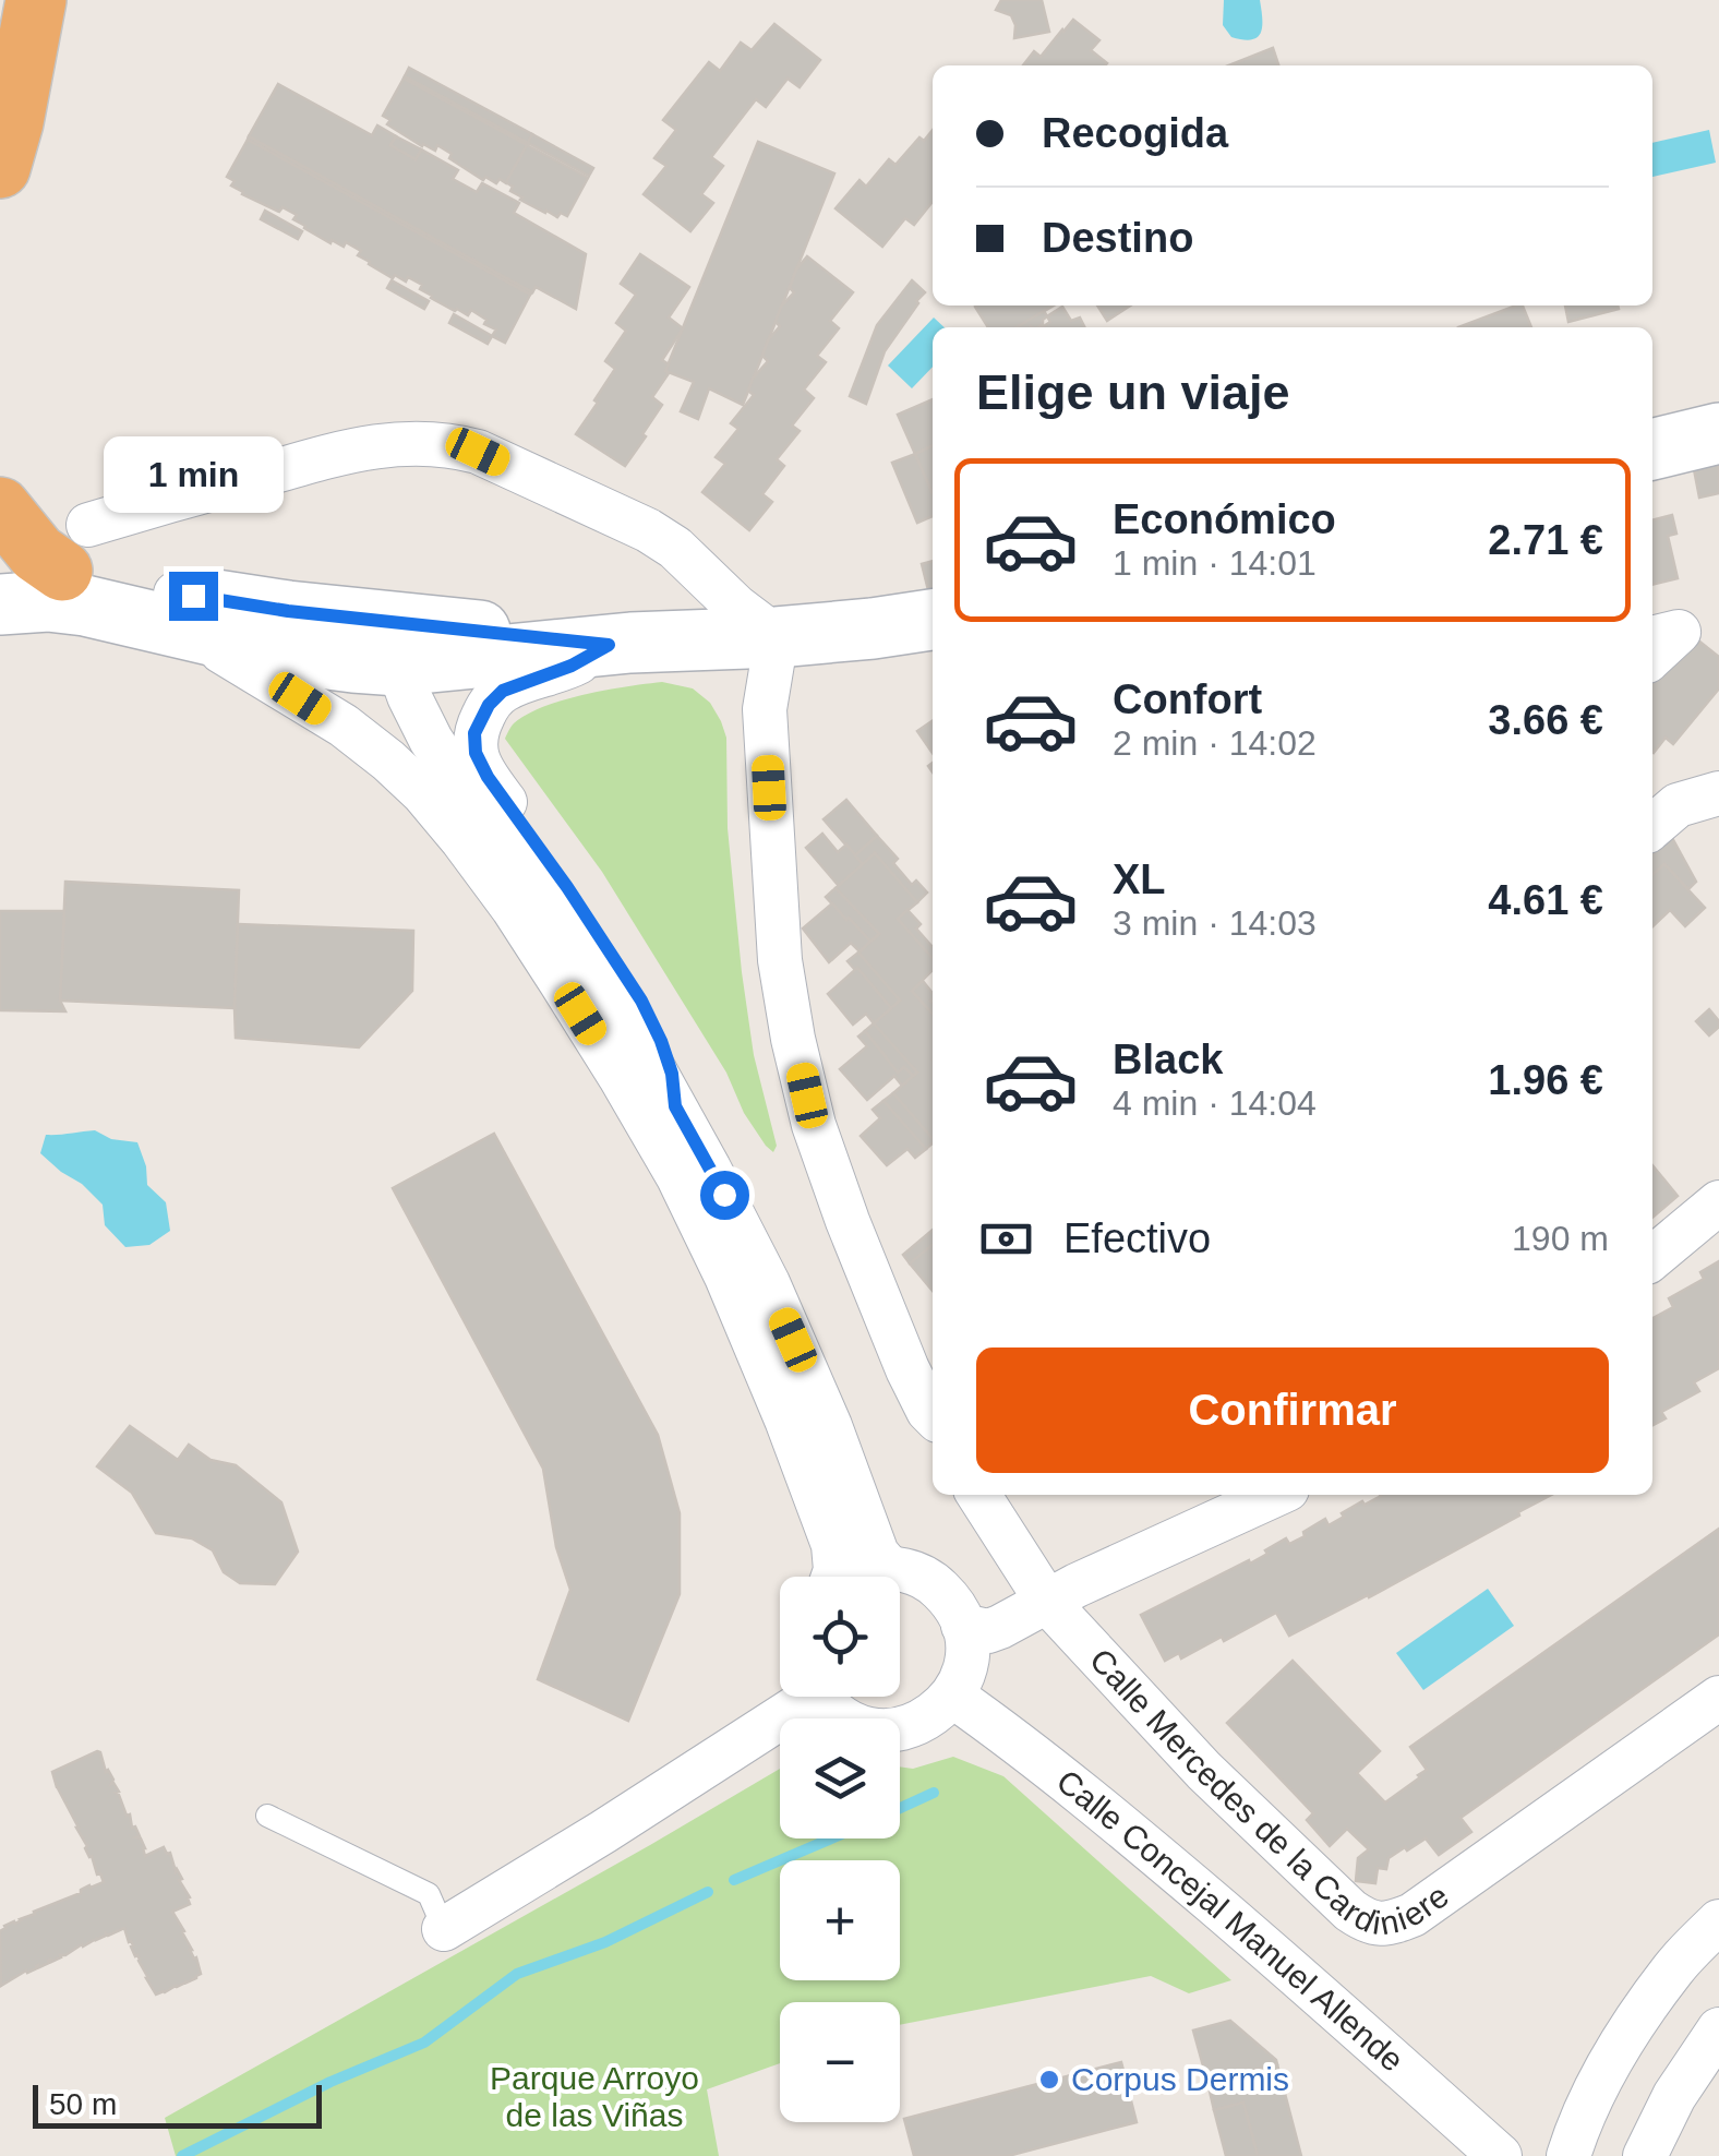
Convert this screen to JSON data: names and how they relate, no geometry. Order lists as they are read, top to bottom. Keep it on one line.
{"streets":{"street":["Calle Mercedes de la Cardiniere","Calle Concejal Manuel Allende"]},"parks":["Parque Arroyo de las Viñas"],"places":["Corpus Dermis"],"scale_bar":"50 m","page":{"banner":["Recogida","Destino"],"heading":"Elige un viaje","bubble":"1 min","list":[{"name":"Económico","note":"1 min · 14:01","value":"2.71 €"},{"name":"Confort","note":"2 min · 14:02","value":"3.66 €"},{"name":"XL","note":"3 min · 14:03","value":"4.61 €"},{"name":"Black","note":"4 min · 14:04","value":"1.96 €"}],"pay":["Efectivo","190 m"],"buttons":"Confirmar","map_buttons":["+","−"],"scale":"50 m"}}
